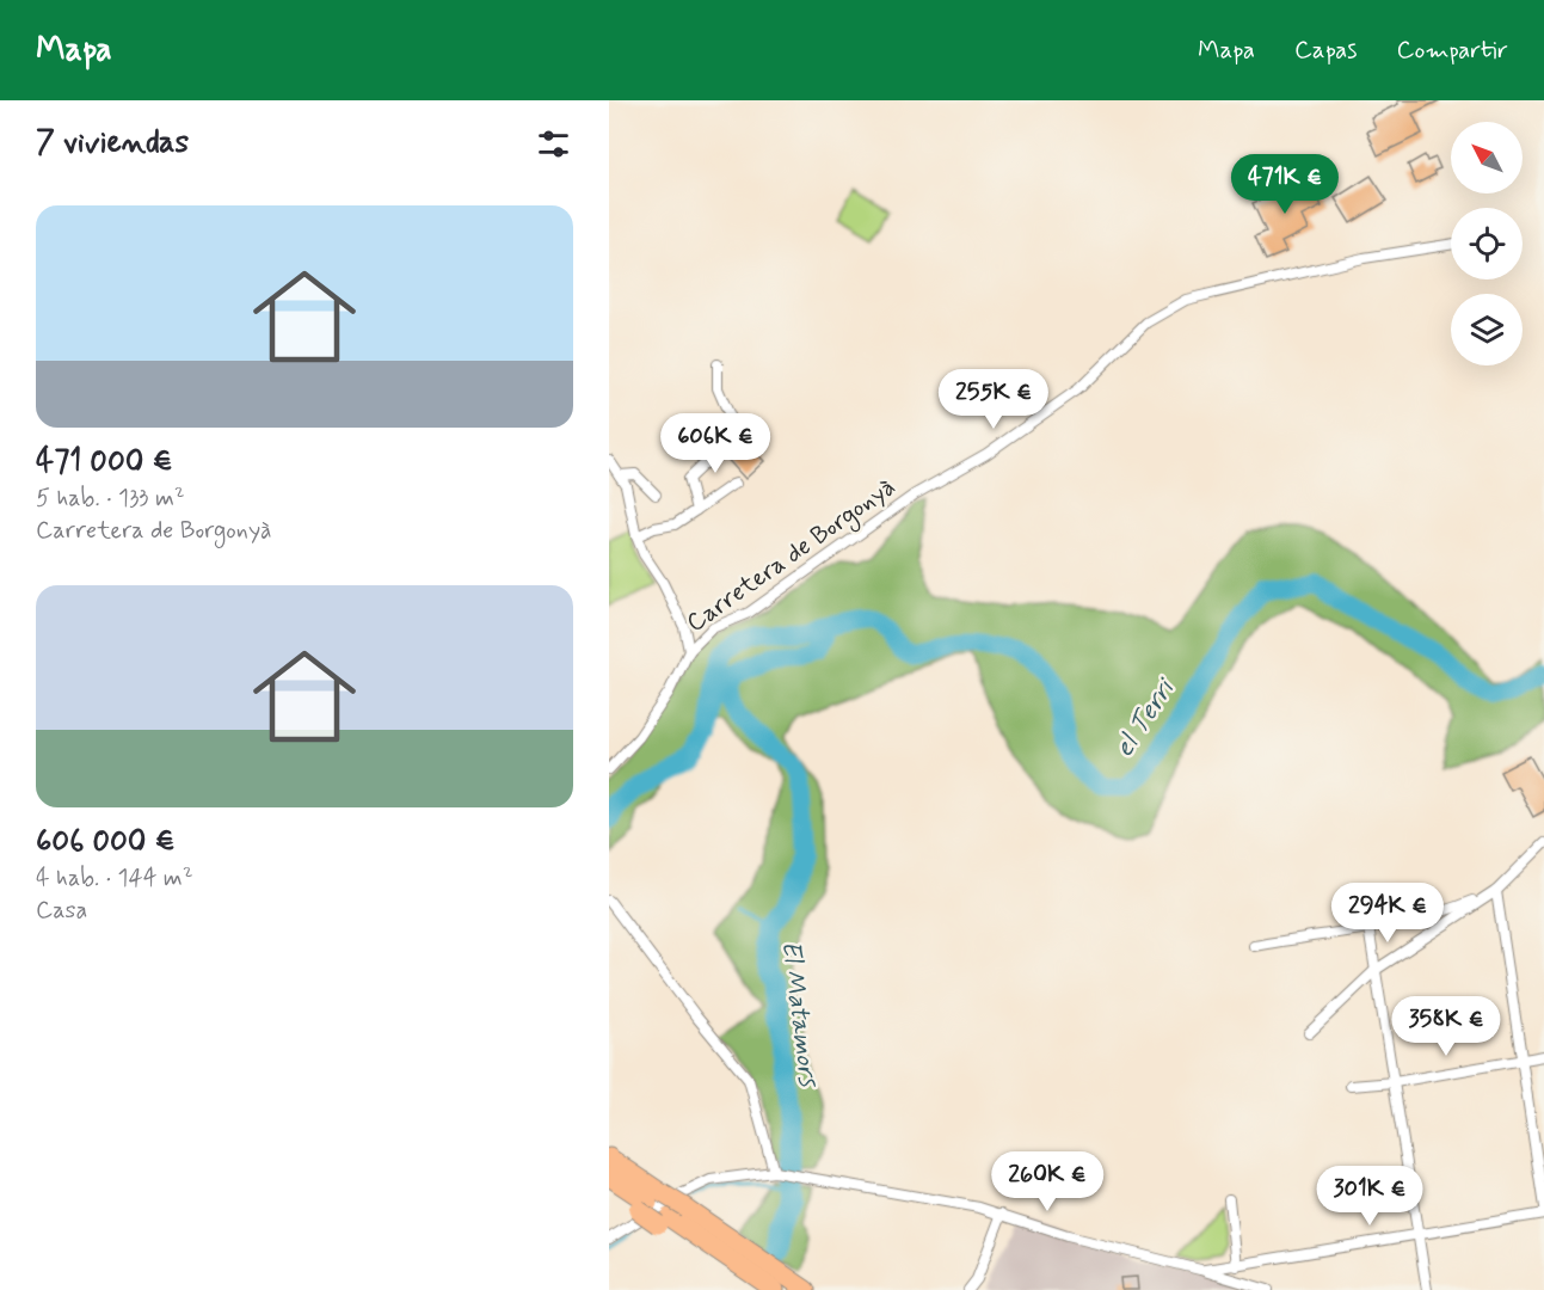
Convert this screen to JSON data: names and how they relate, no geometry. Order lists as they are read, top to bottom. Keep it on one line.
{"streets":{"street":["Carretera de Borgonyà"]},"water":["el Terri","El Matamors"],"north":"top left","page":{"header":"Mapa","nav":["Mapa","Capas","Compartir"],"heading":"7 viviendas","price":["471K €","255K €","606K €","294K €","358K €","260K €","301K €"],"list":[{"name":"471 000 €","note":"5 hab. · 133 m² · Carretera de Borgonyà"},{"name":"606 000 €","note":"4 hab. · 144 m² · Casa"}]}}
